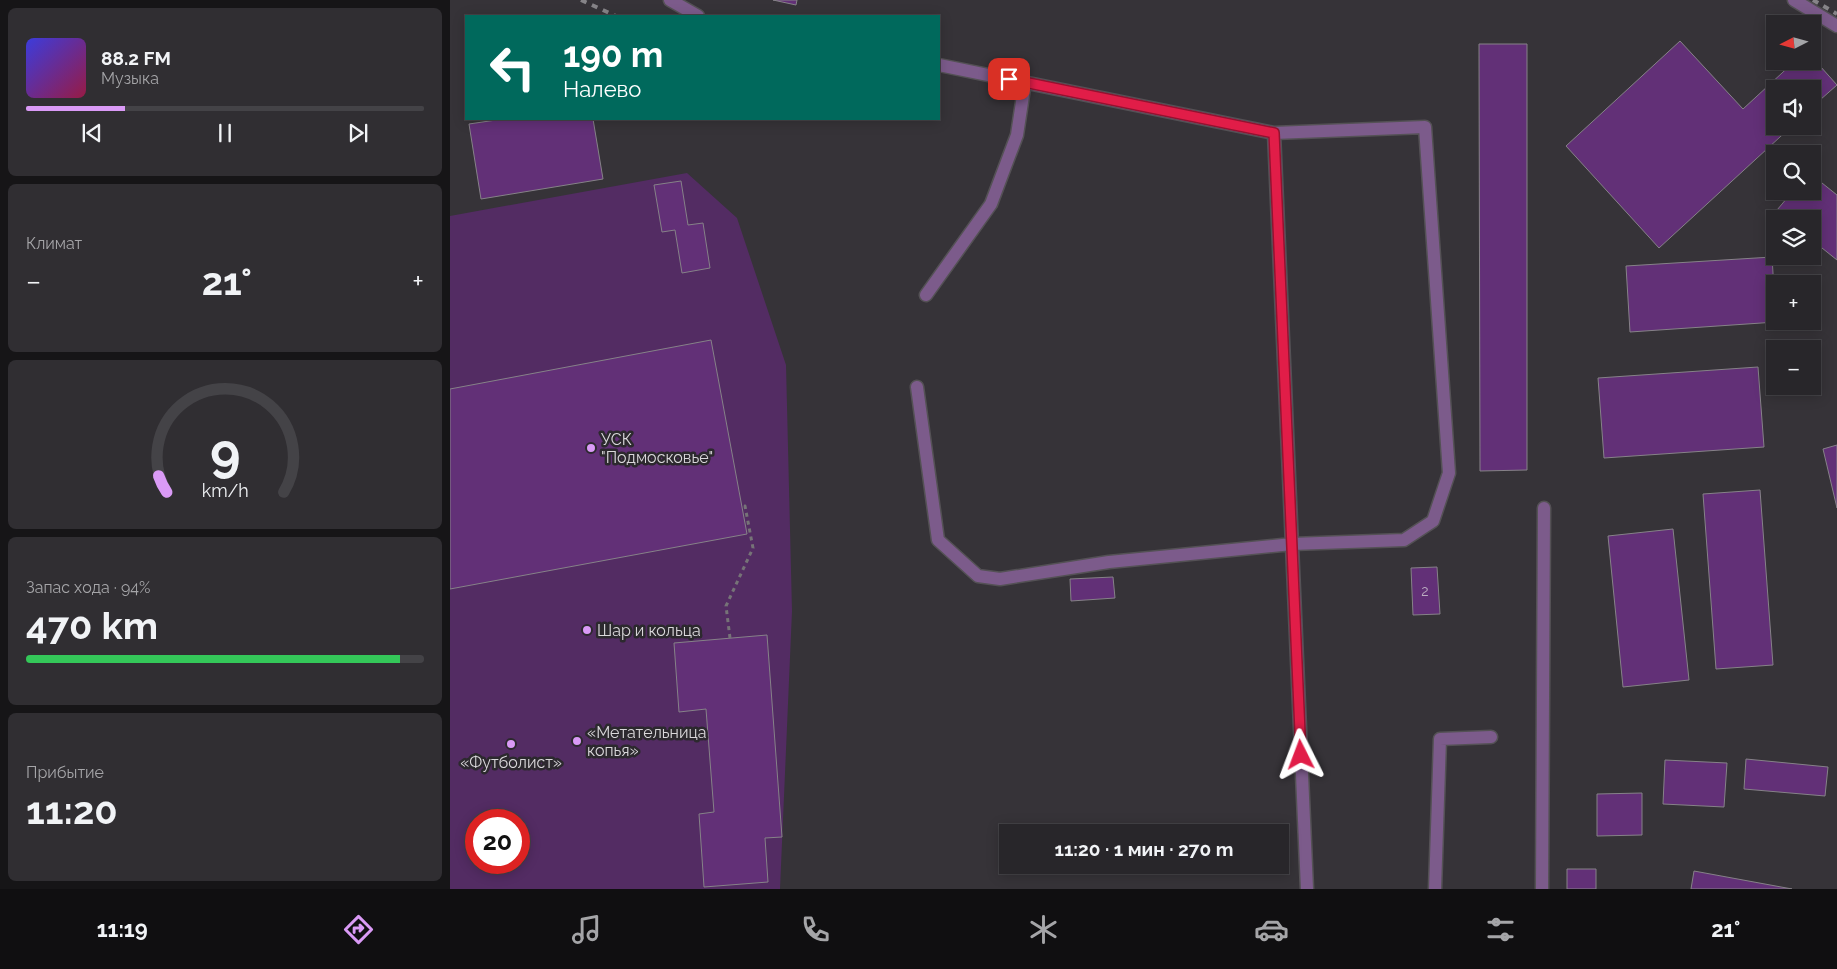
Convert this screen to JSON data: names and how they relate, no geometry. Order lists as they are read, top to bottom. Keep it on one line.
{"places":["УСК \"Подмосковье\"","Шар и кольца","«Метательница копья»","«Футболист»"],"house_numbers":["2"],"north":"left","page":{"map_buttons":["+","−"],"turn":["190 m","Налево"],"song":["88.2 FM","Музыка"],"tile":["Климат",["Запас хода · 94%","470 km"],["Прибытие","11:20"]],"heat":["−","21°","+"],"limit":"20","trip":"11:20 · 1 мин · 270 m","tabs":["11:19","21°"],"gauge":["9","km/h"]}}
